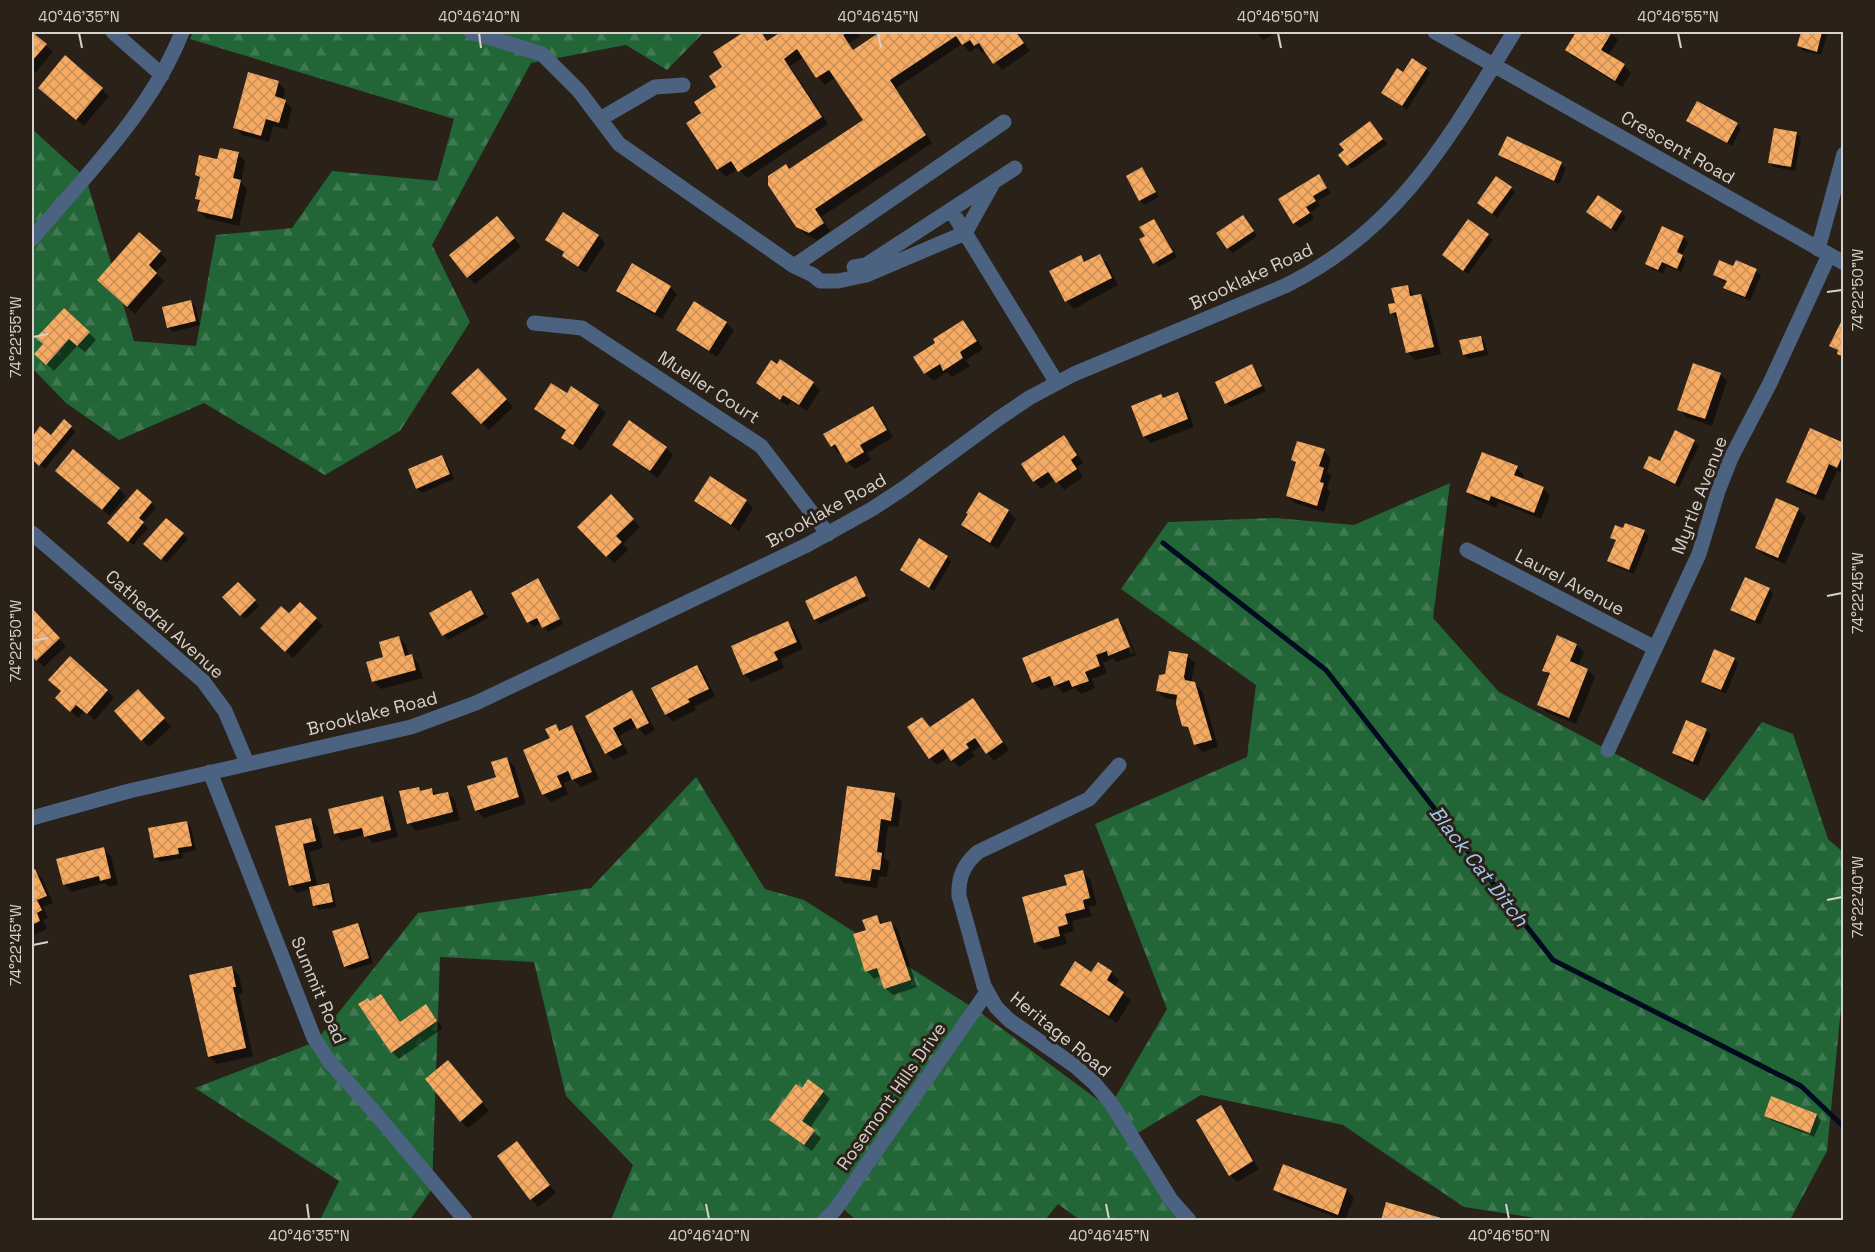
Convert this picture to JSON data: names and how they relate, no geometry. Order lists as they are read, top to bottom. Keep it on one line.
{"streets":{"street":["Crescent Road","Brooklake Road","Mueller Court","Myrtle Avenue","Laurel Avenue","Cathedral Avenue","Summit Road","Heritage Road","Rosemont Hills Drive"]},"crossings":[["Crescent Road","Brooklake Road"],["Crescent Road","Myrtle Avenue"],["Brooklake Road","Mueller Court"],["Brooklake Road","Cathedral Avenue"],["Brooklake Road","Summit Road"],["Myrtle Avenue","Laurel Avenue"],["Heritage Road","Rosemont Hills Drive"]],"water":["Black Cat Ditch"],"coordinates":["40°46'35\"N","40°46'40\"N","40°46'45\"N","40°46'50\"N","40°46'55\"N","74°22'50\"W","74°22'55\"W","74°22'45\"W","74°22'40\"W"]}
